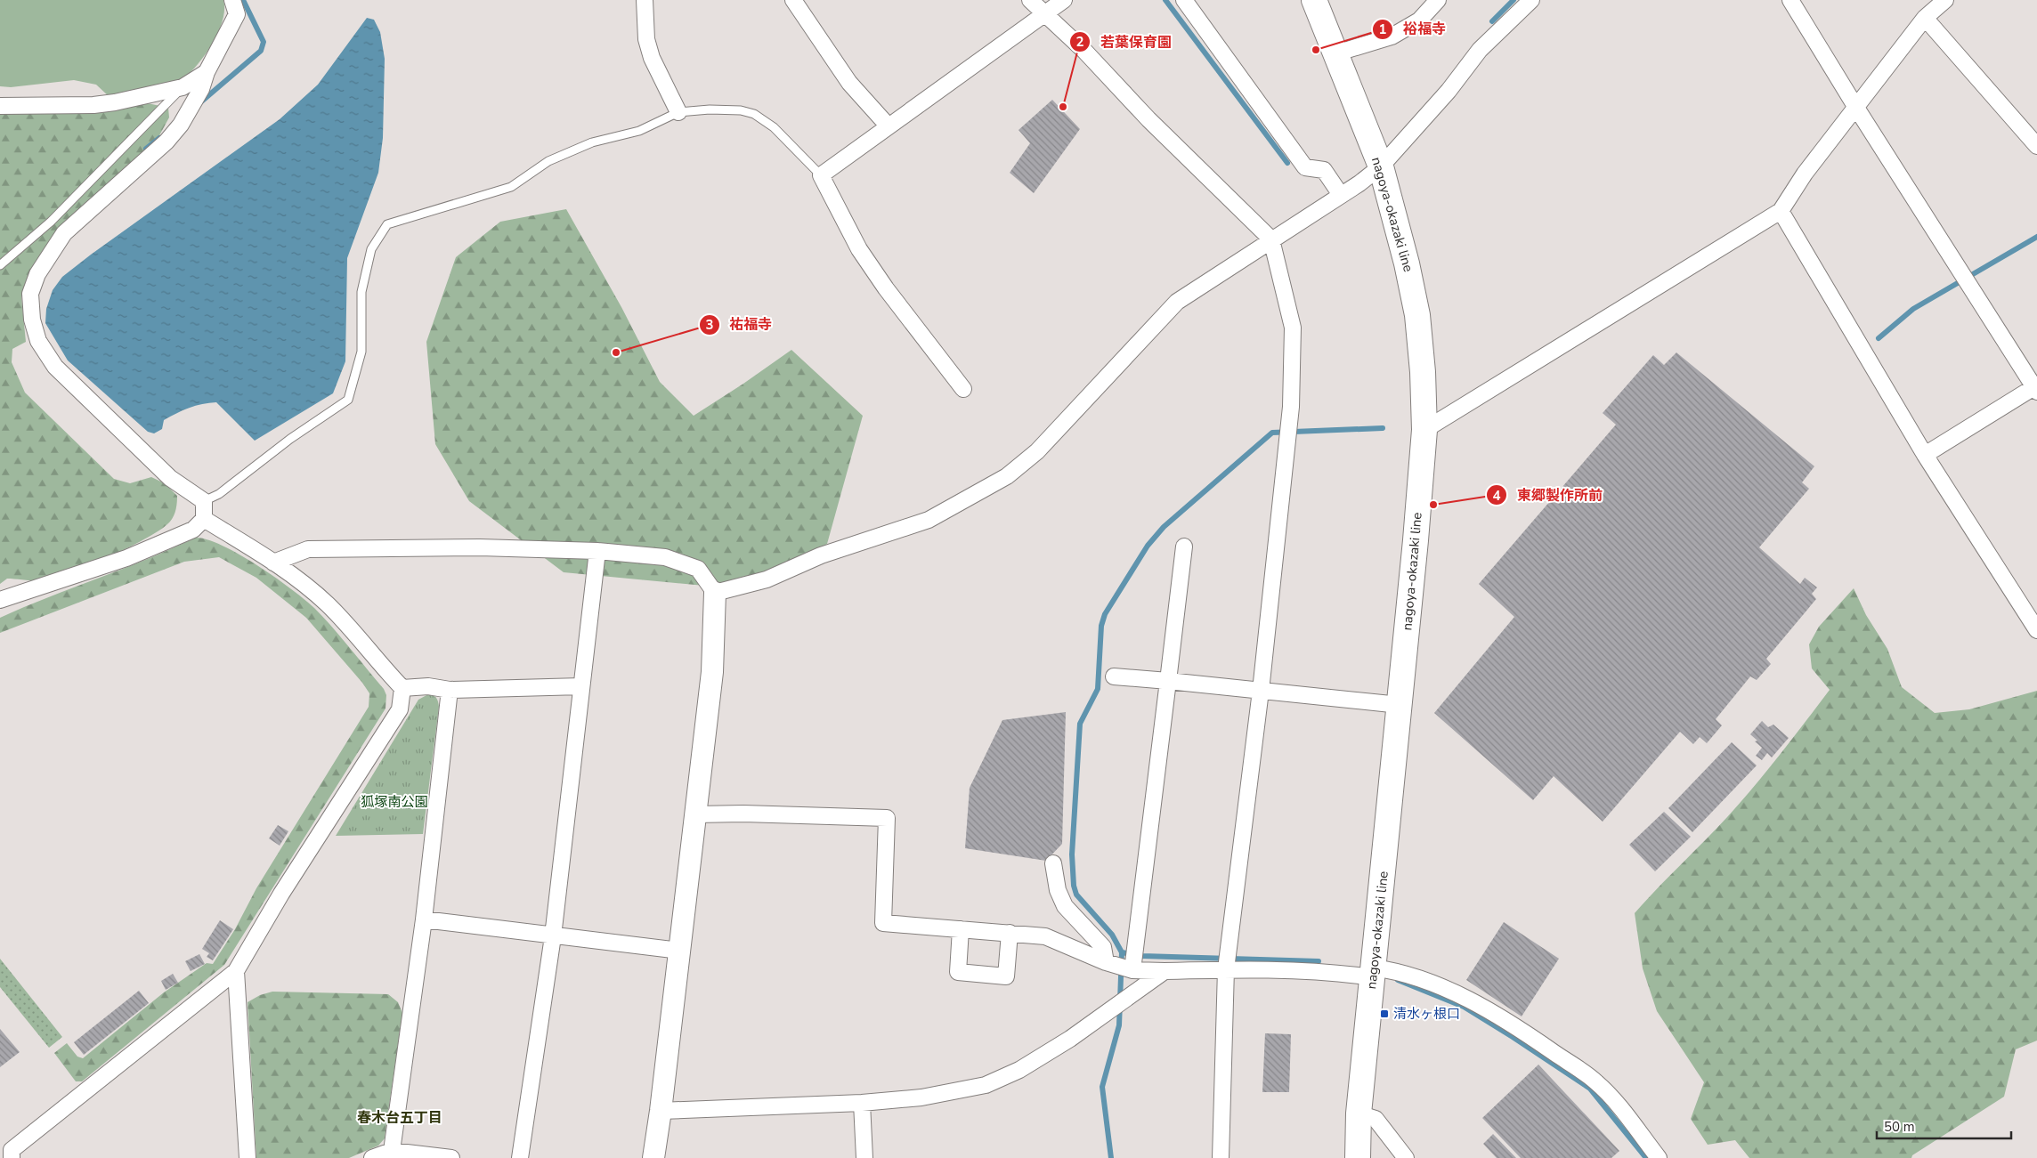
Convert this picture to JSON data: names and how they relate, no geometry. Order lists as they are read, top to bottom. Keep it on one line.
{"streets":{"main road":["nagoya-okazaki line"]},"districts":["春木台五丁目"],"parks":["狐塚南公園"],"places":{"other":["裕福寺","若葉保育園","祐福寺","東郷製作所前"],"transit":["清水ヶ根口"]},"scale_bar":"50 m"}
